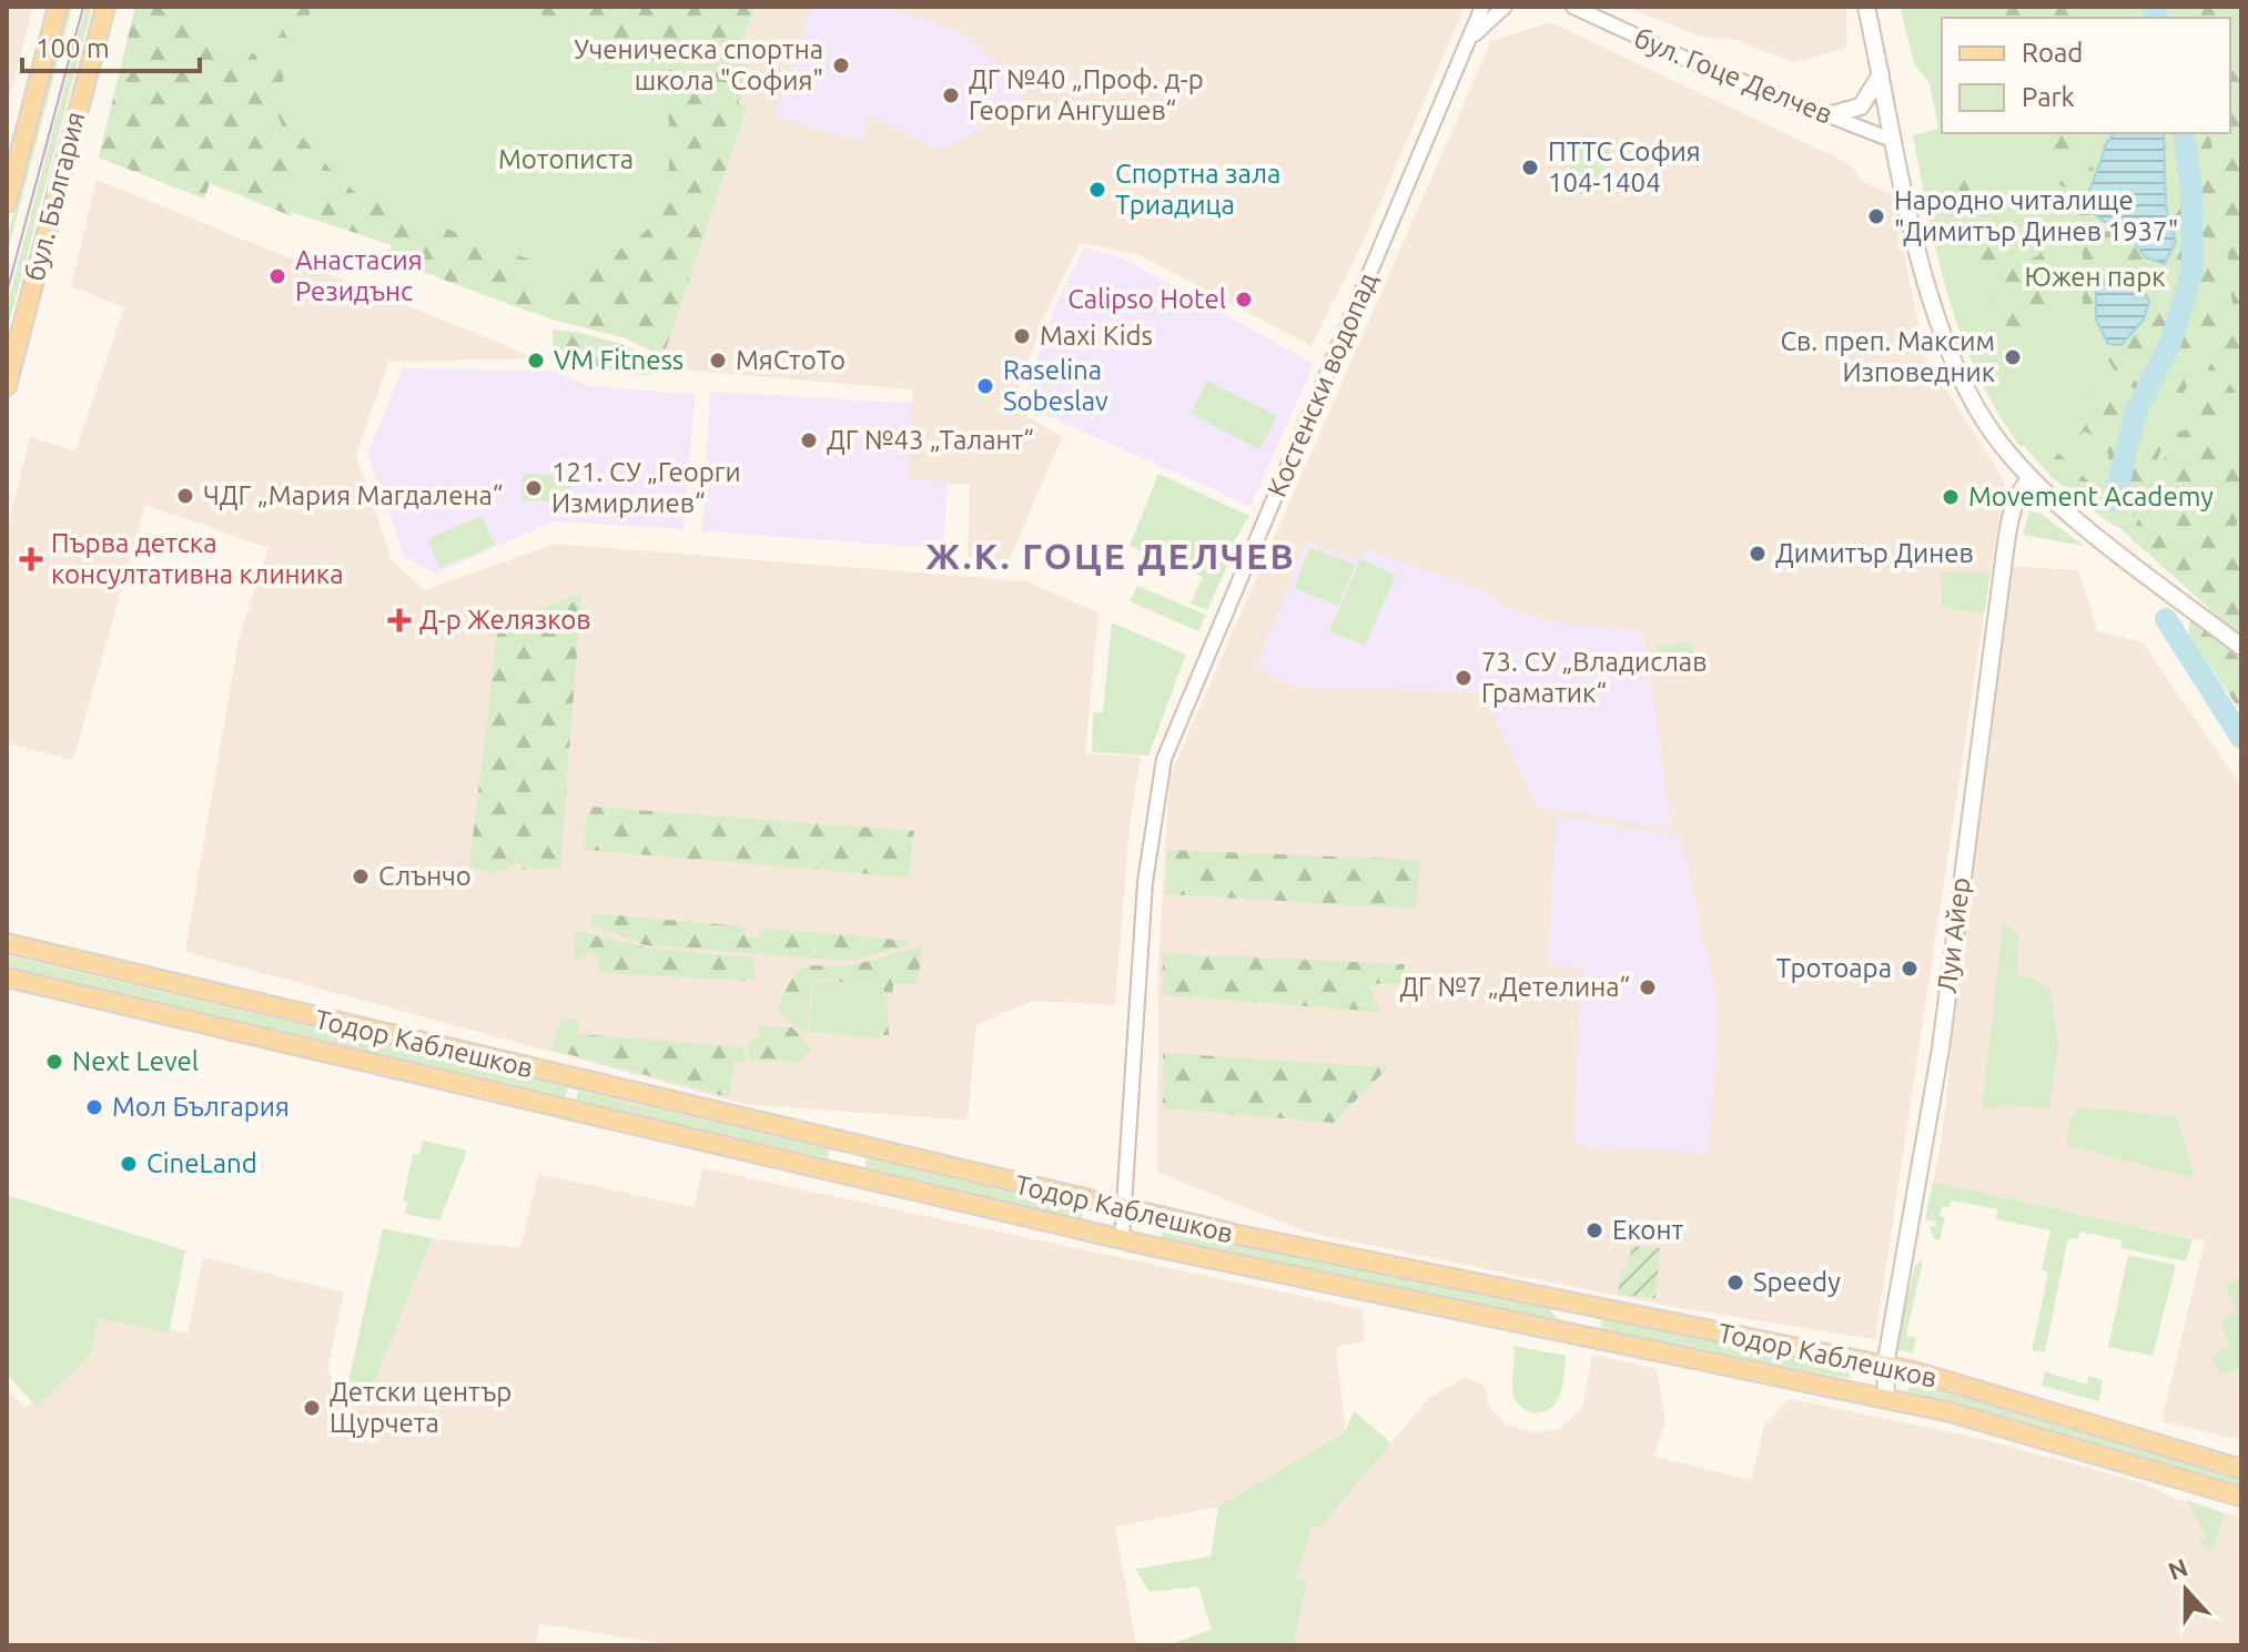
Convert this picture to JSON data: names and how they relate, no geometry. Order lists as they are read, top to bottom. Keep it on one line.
{"streets":{"main road":["бул. България","Луи Айер","Тодор Каблешков"],"street":["бул. Гоце Делчев","Костенски водопад"]},"crossings":[["Костенски водопад","Тодор Каблешков"],["Луи Айер","Тодор Каблешков"]],"districts":["Ж.К. ГОЦЕ ДЕЛЧЕВ"],"parks":["Мотописта","Южен парк"],"places":{"other":["Ученическа спортна школа \"София\"","ДГ №40 „Проф. д-р Георги Ангушев“","ПТТС София 104-1404","Спортна зала Триадица","Народно читалище \"Димитър Динев 1937\"","Анастасия Резидънс","Calipso Hotel","Maxi Kids","Св. преп. Максим Изповедник","VM Fitness","МяСтоТо","Raselina Sobeslav","ДГ №43 „Талант“","121. СУ „Георги Измирлиев“","ЧДГ „Мария Магдалена“","Movement Academy","Димитър Динев","73. СУ „Владислав Граматик“","Слънчо","Тротоара","ДГ №7 „Детелина“","Next Level","Мол България","CineLand","Еконт","Speedy","Детски център Щурчета"],"health":["Първа детска консултативна клиника","Д-р Желязков"]},"legend":["Road","Park"],"scale_bar":"100 m","north":"top"}
